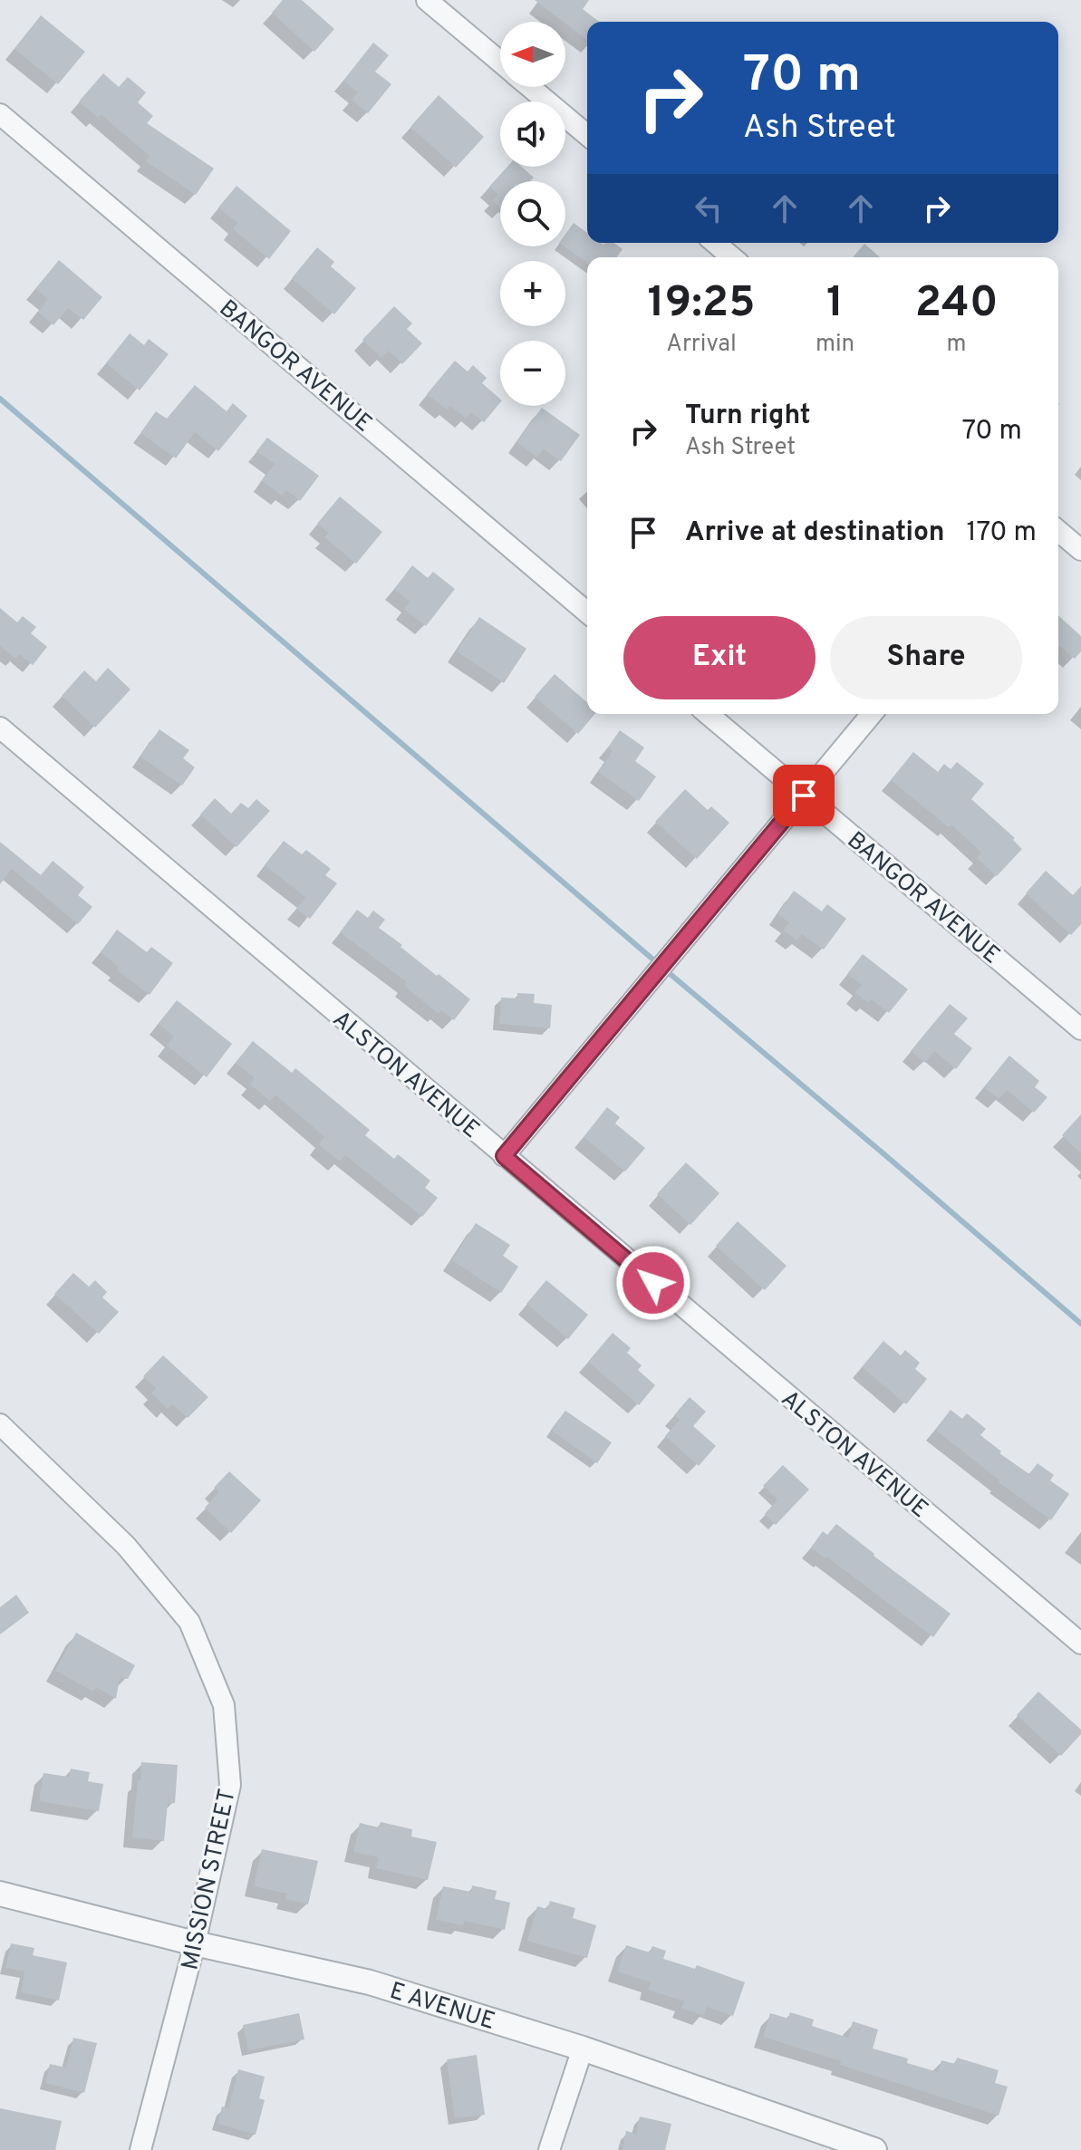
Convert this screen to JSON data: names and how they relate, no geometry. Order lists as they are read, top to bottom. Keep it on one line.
{"streets":{"street":["BANGOR AVENUE","ALSTON AVENUE","MISSION STREET","E AVENUE"]},"crossings":[["MISSION STREET","E AVENUE"]],"north":"left","page":{"map_buttons":["+","−"],"turn":["70 m","Ash Street"],"eta":["19:25","Arrival","1","min","240","m"],"list":[{"name":"Turn right","note":"Ash Street","value":"70 m"},{"name":"Arrive at destination","value":"170 m"}],"buttons":["Exit","Share"]}}
